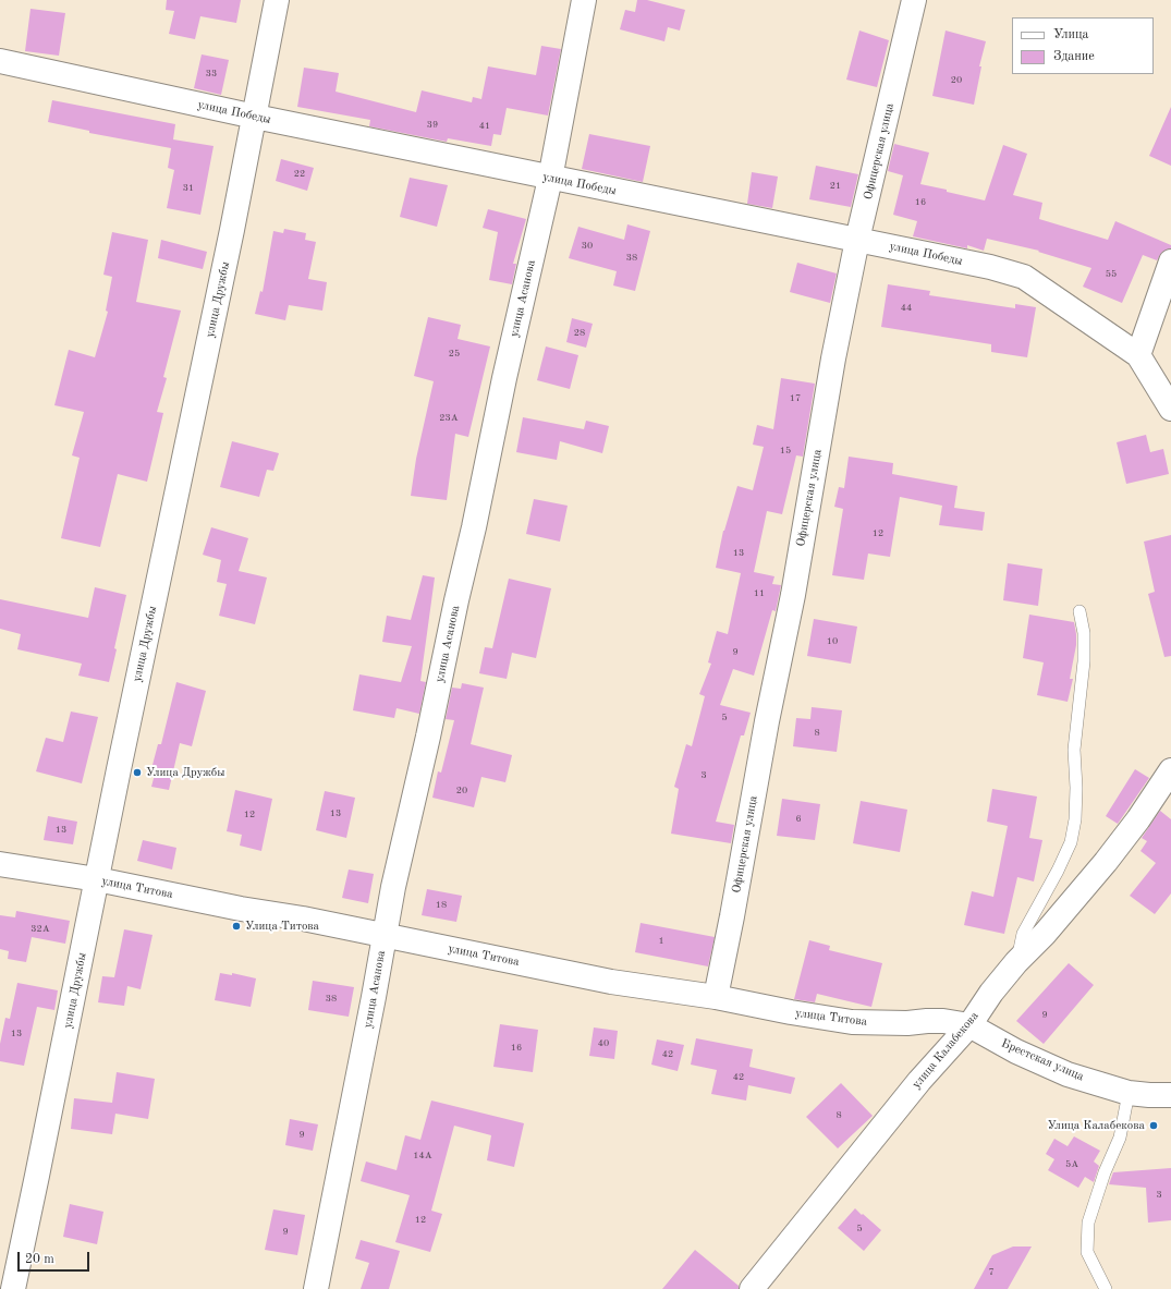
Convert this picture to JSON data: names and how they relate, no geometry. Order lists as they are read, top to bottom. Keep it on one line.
{"streets":{"street":["улица Победы","Офицерская улица","улица Асанова","улица Дружбы","улица Титова","улица Калабекова","Брестская улица"]},"crossings":[["улица Победы","Офицерская улица"],["улица Победы","улица Асанова"],["улица Победы","улица Дружбы"],["Офицерская улица","улица Титова"],["улица Асанова","улица Титова"],["улица Дружбы","улица Титова"],["улица Титова","улица Калабекова"],["улица Титова","Брестская улица"],["улица Калабекова","Брестская улица"]],"places":["Улица Дружбы","Улица Титова","Улица Калабекова"],"house_numbers":["33","20","39","41","22","21","31","16","30","38","55","44","28","25","17","23А","15","12","13","11","10","9","5","8","3","20","13","12","6","13","18","32А","1","38","9","13","40","16","42","42","8","9","14А","5А","3","12","5","9","7"],"legend":["Улица","Здание"],"scale_bar":"20 m"}
